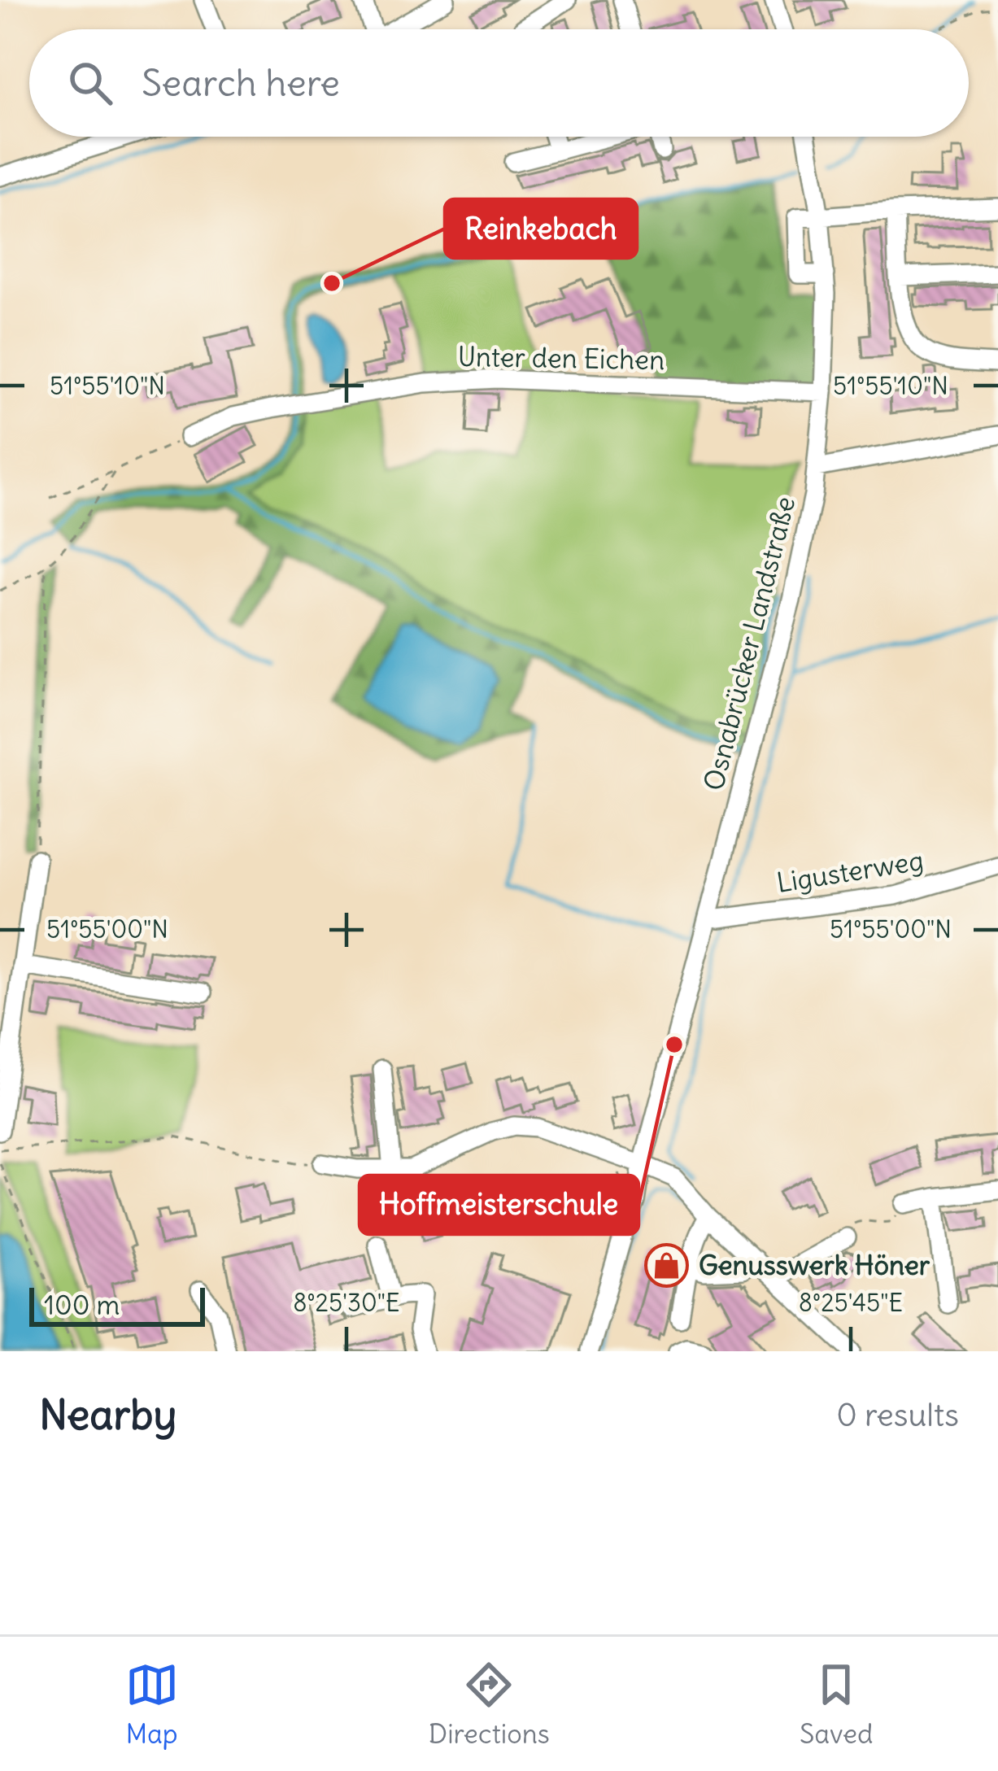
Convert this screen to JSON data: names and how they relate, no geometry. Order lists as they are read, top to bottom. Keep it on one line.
{"streets":{"street":["Unter den Eichen","Osnabrücker Landstraße","Ligusterweg"]},"crossings":[["Unter den Eichen","Osnabrücker Landstraße"],["Osnabrücker Landstraße","Ligusterweg"]],"places":{"other":["Reinkebach","Hoffmeisterschule"],"shop":["Genusswerk Höner"]},"scale_bar":"100 m","page":{"search":"Search here","scale":"100 m","heading":["Nearby","0 results"],"nav":["Map","Directions","Saved"]},"coordinates":["51°55'10\"N","51°55'00\"N","8°25'30\"E","8°25'45\"E"]}
